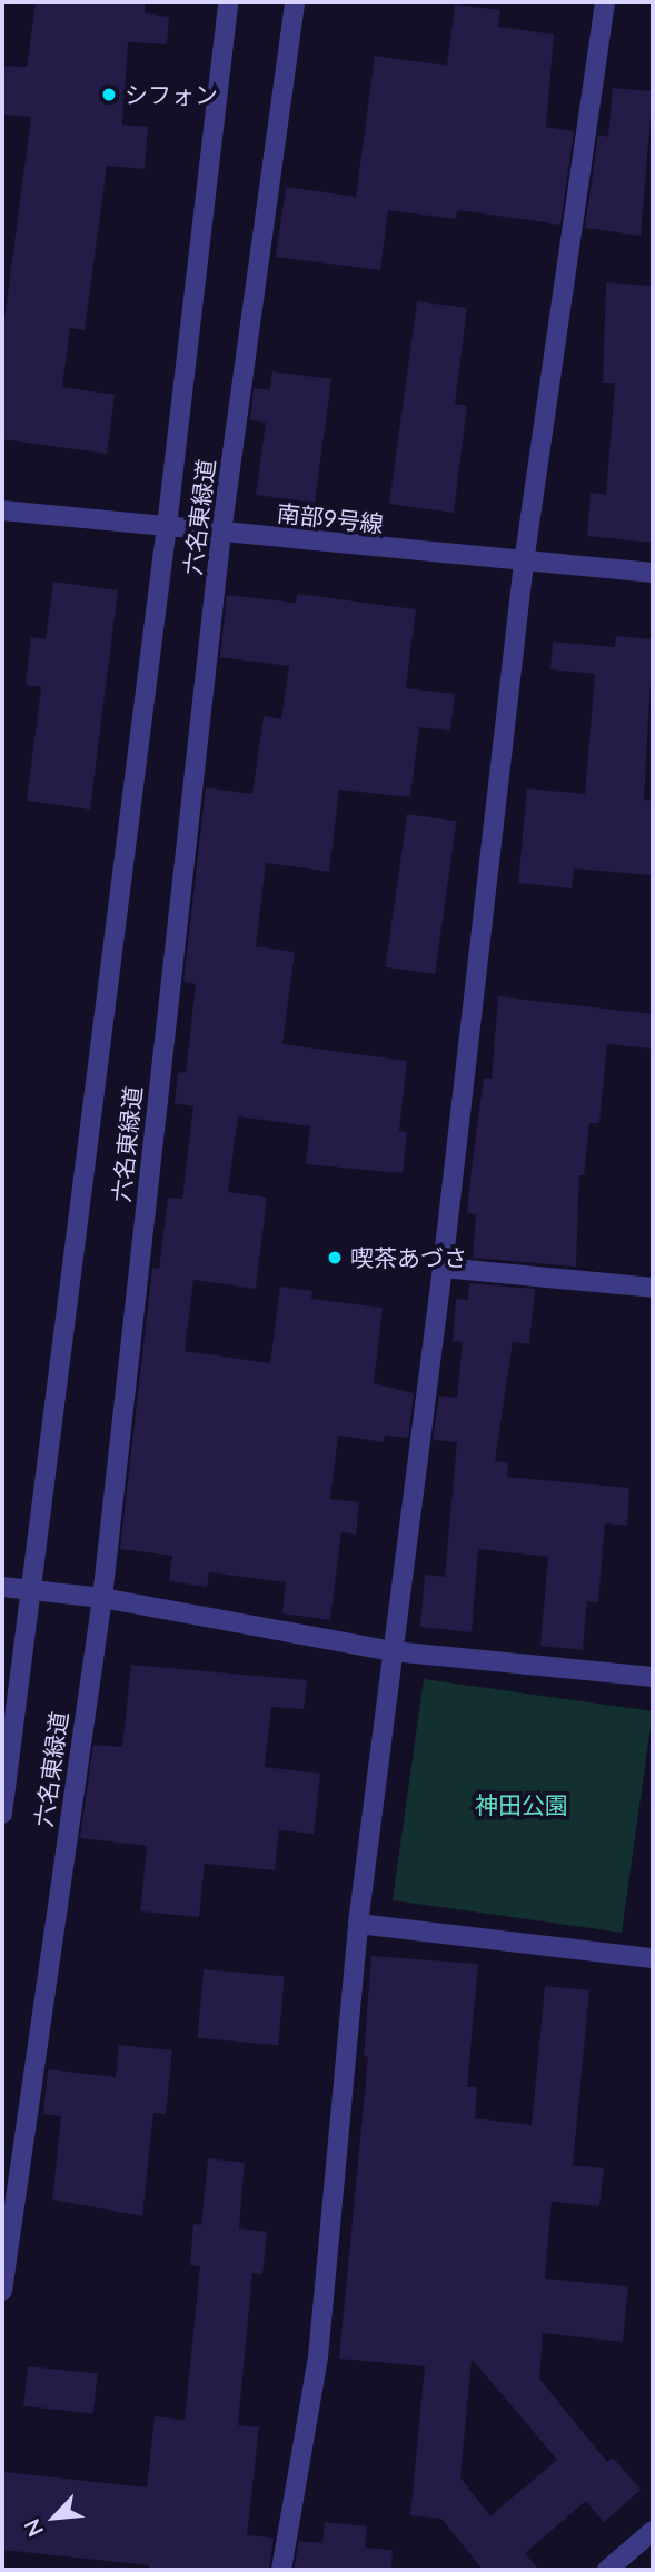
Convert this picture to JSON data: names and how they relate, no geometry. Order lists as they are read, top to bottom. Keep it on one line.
{"streets":{"street":["六名東緑道","南部9号線"]},"crossings":[["六名東緑道","南部9号線"]],"parks":["神田公園"],"places":["シフォン","喫茶あづさ"],"north":"bottom left"}
